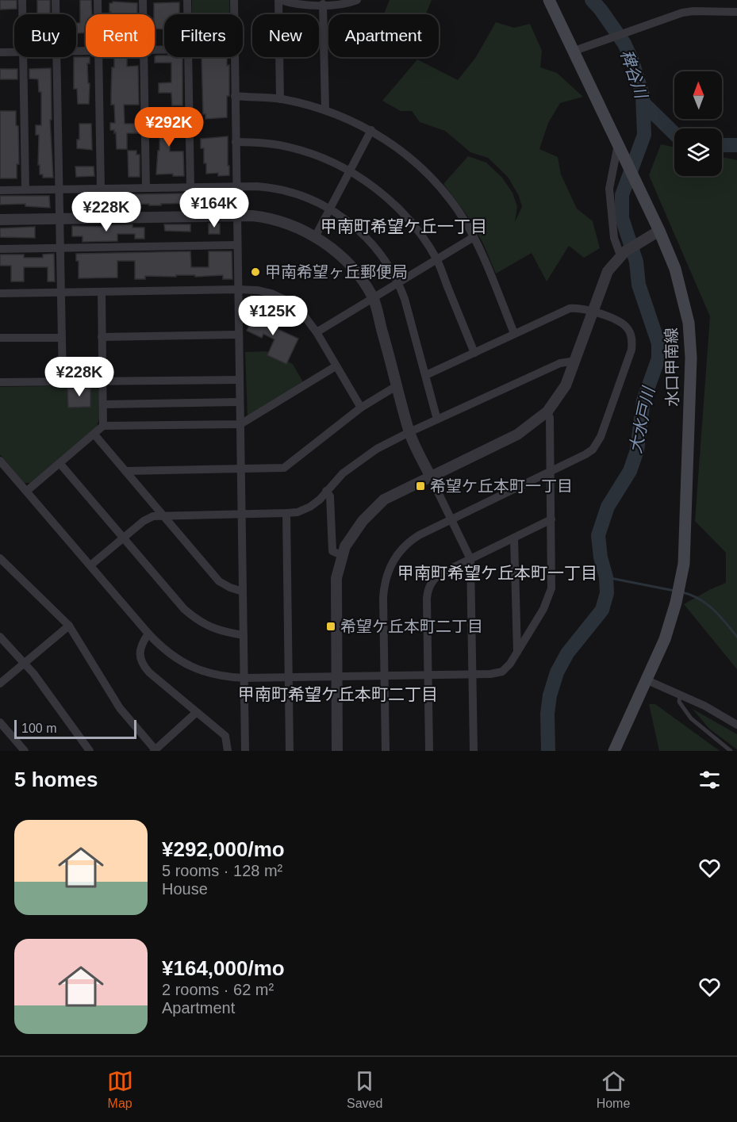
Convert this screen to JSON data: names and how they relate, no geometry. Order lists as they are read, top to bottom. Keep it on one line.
{"streets":{"main road":["水口甲南線"]},"districts":["甲南町希望ケ丘一丁目","甲南町希望ケ丘本町一丁目","甲南町希望ケ丘本町二丁目"],"water":["稗谷川","大水戸川"],"places":{"other":["甲南希望ヶ丘郵便局"],"transit":["希望ケ丘本町一丁目","希望ケ丘本町二丁目"]},"scale_bar":"100 m","north":"top","page":{"chip":["Buy","Rent","Filters","New","Apartment"],"price":["¥292K","¥164K","¥228K","¥125K","¥228K"],"scale":"100 m","heading":"5 homes","list":[{"name":"¥292,000/mo","note":"5 rooms · 128 m² · House"},{"name":"¥164,000/mo","note":"2 rooms · 62 m² · Apartment"}],"tabs":["Map","Saved","Home"]}}
